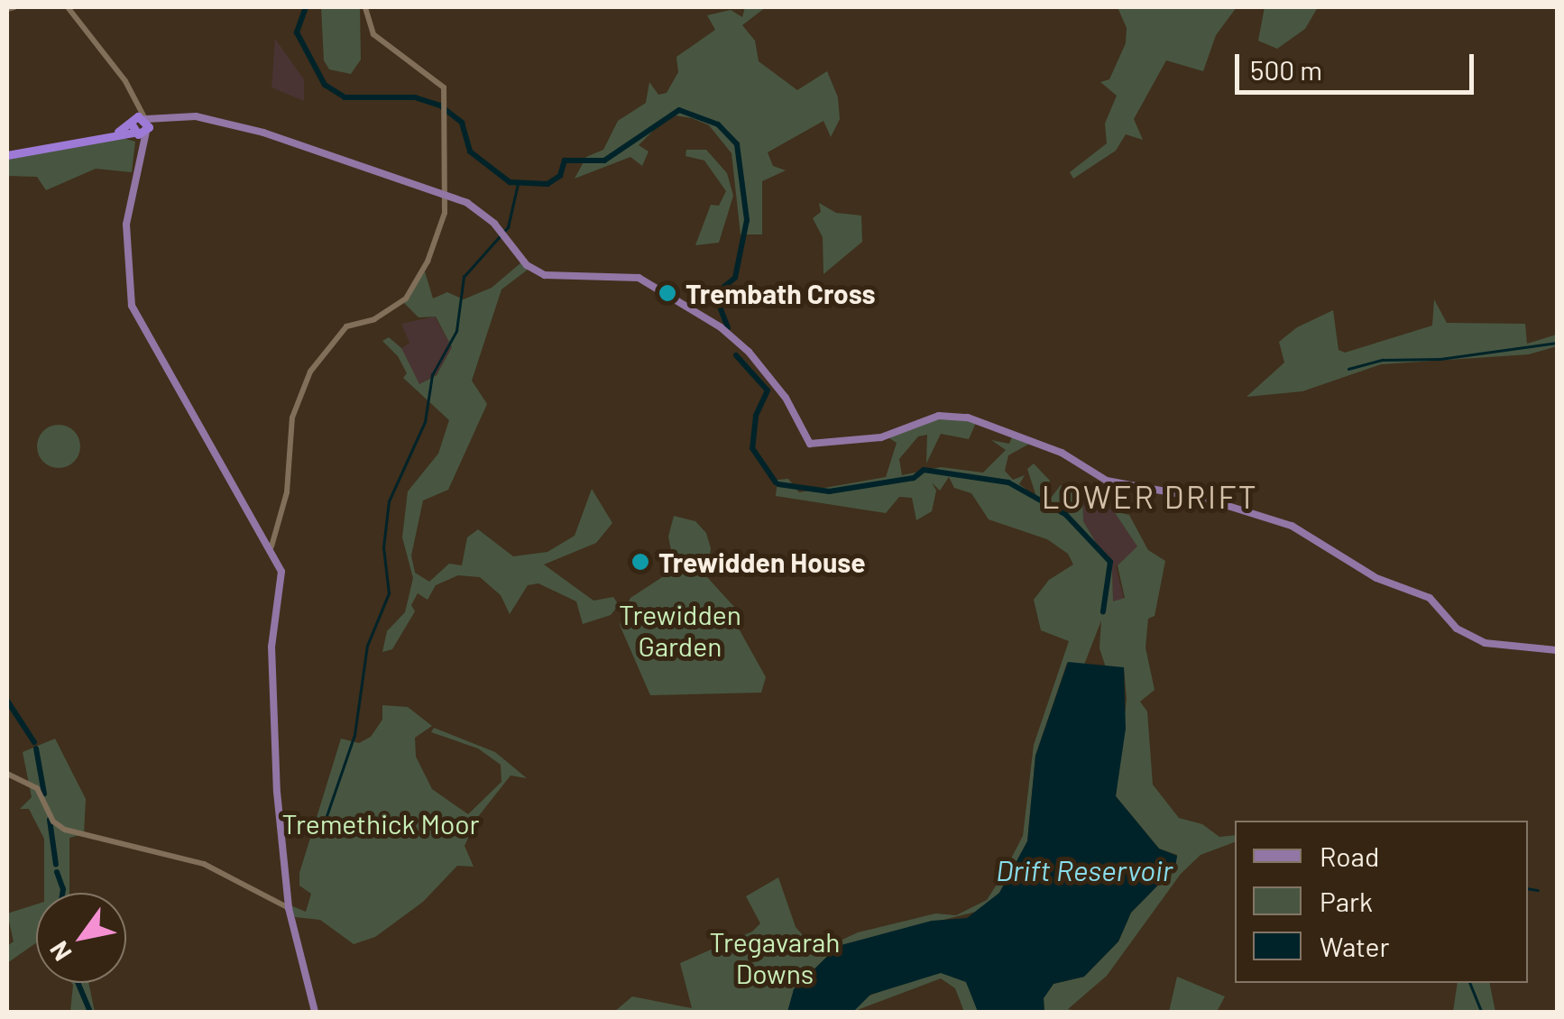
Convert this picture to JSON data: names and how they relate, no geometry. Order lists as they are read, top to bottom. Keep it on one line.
{"districts":["LOWER DRIFT"],"water":["Drift Reservoir"],"parks":["Trewidden Garden","Tremethick Moor","Tregavarah Downs"],"places":["Trembath Cross","Trewidden House"],"legend":["Road","Park","Water"],"scale_bar":"500 m","north":"bottom left"}
